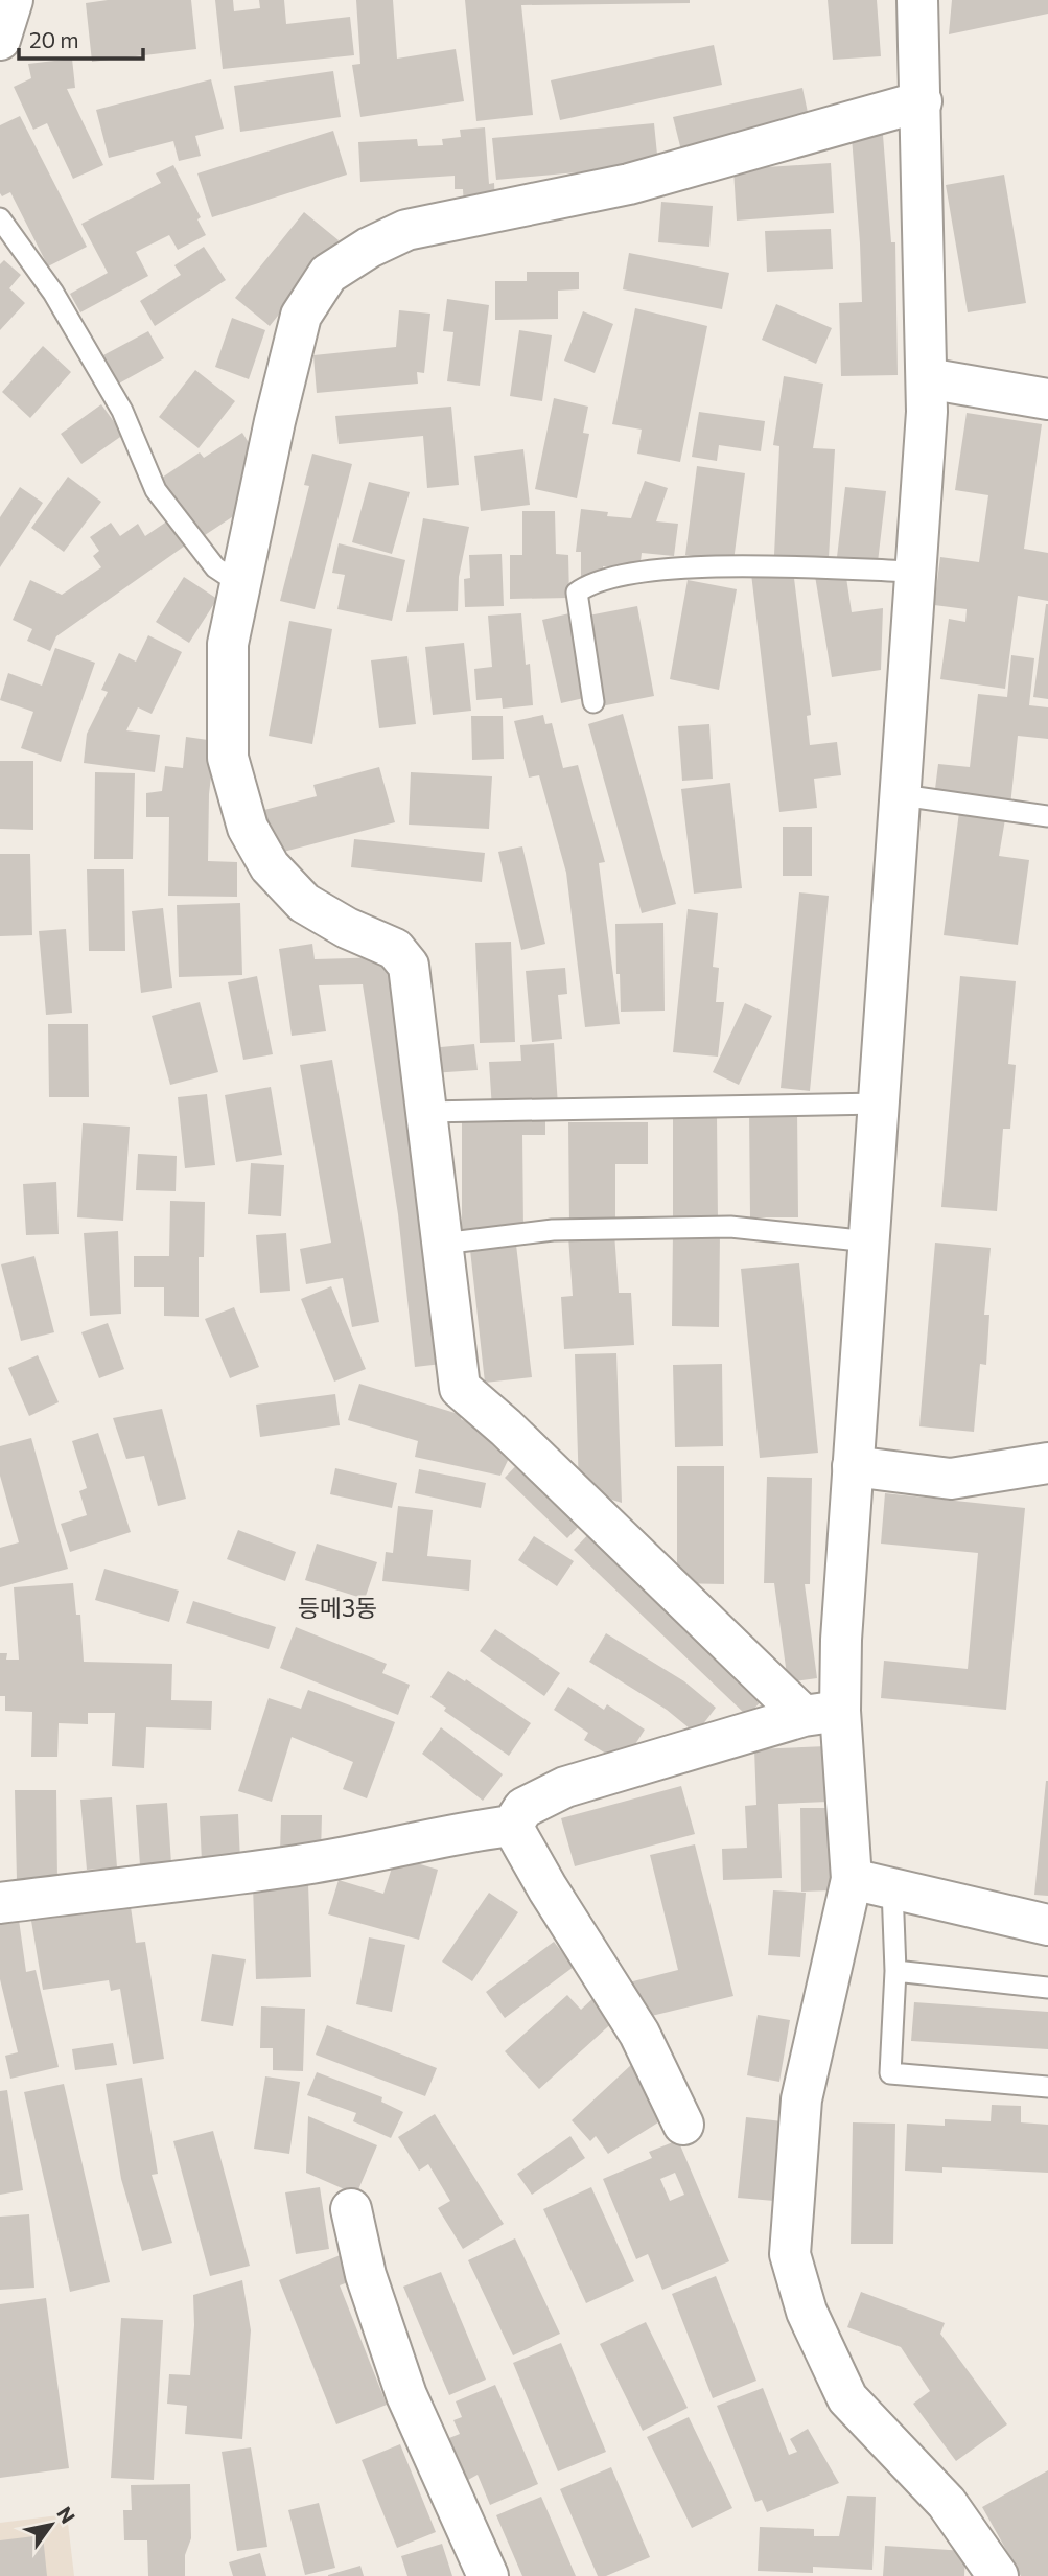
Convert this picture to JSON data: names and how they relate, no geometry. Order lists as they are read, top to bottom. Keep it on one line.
{"districts":["등메3동"],"scale_bar":"20 m","north":"top right"}
